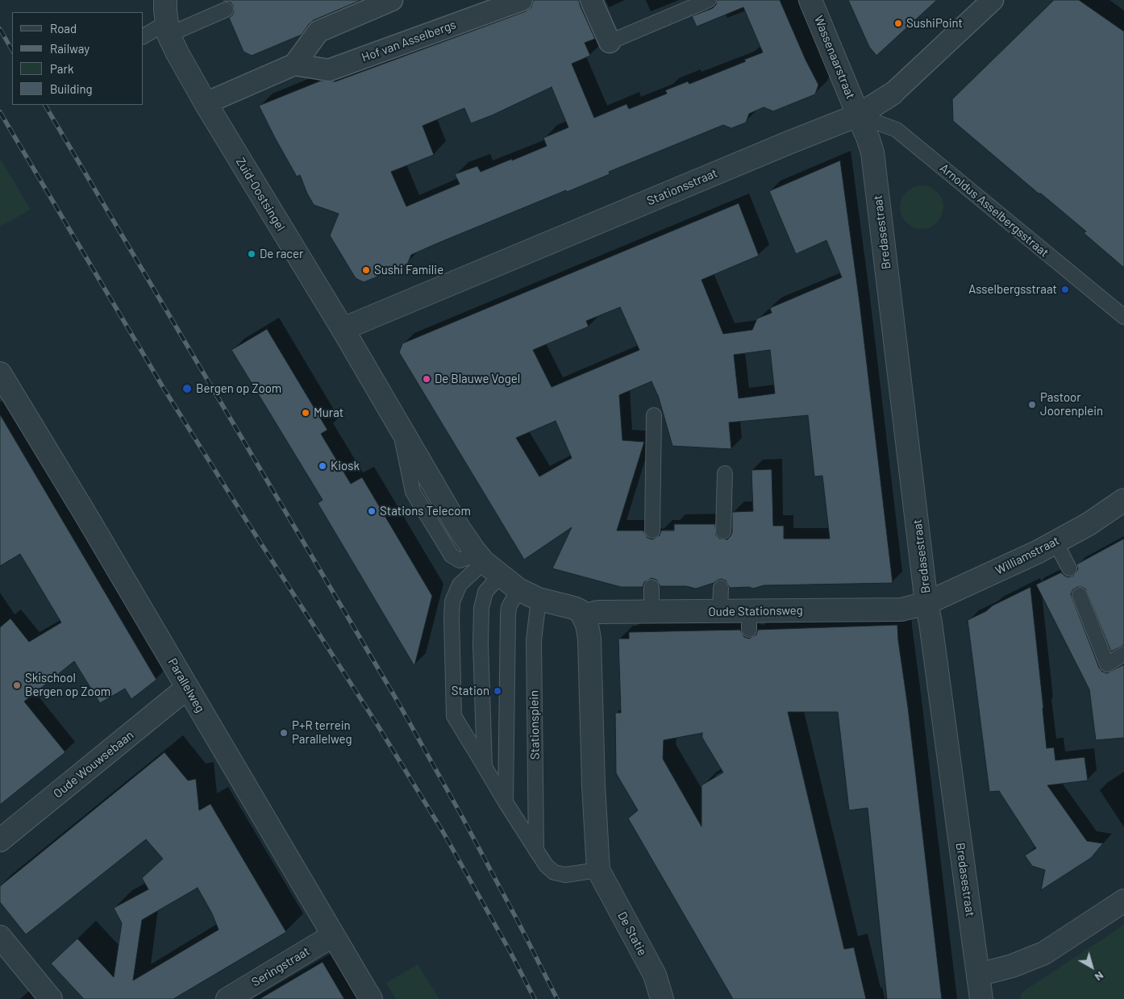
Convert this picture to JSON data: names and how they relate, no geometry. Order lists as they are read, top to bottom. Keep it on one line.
{"streets":{"street":["Hof van Asselbergs","Wassenaarstraat","Stationsstraat","Zuid-Oostsingel","Bredasestraat","Williamstraat","Oude Stationsweg","Parallelweg","Oude Wouwsebaan","De Statie","Seringstraat"],"lane":["Arnoldus Asselbergsstraat","Stationsplein"]},"crossings":[["Wassenaarstraat","Stationsstraat"],["Wassenaarstraat","Arnoldus Asselbergsstraat"],["Wassenaarstraat","Bredasestraat"],["Stationsstraat","Zuid-Oostsingel"],["Stationsstraat","Arnoldus Asselbergsstraat"],["Stationsstraat","Bredasestraat"],["Arnoldus Asselbergsstraat","Bredasestraat"],["Bredasestraat","Williamstraat"],["Bredasestraat","Oude Stationsweg"],["Williamstraat","Oude Stationsweg"],["Parallelweg","Oude Wouwsebaan"],["Parallelweg","Seringstraat"]],"places":["SushiPoint","De racer","Sushi Familie","Asselbergsstraat","De Blauwe Vogel","Bergen op Zoom","Pastoor Joorenplein","Murat","Kiosk","Stations Telecom","Skischool Bergen op Zoom","Station","P+R terrein Parallelweg"],"legend":["Road","Railway","Park","Building"],"north":"bottom right"}
